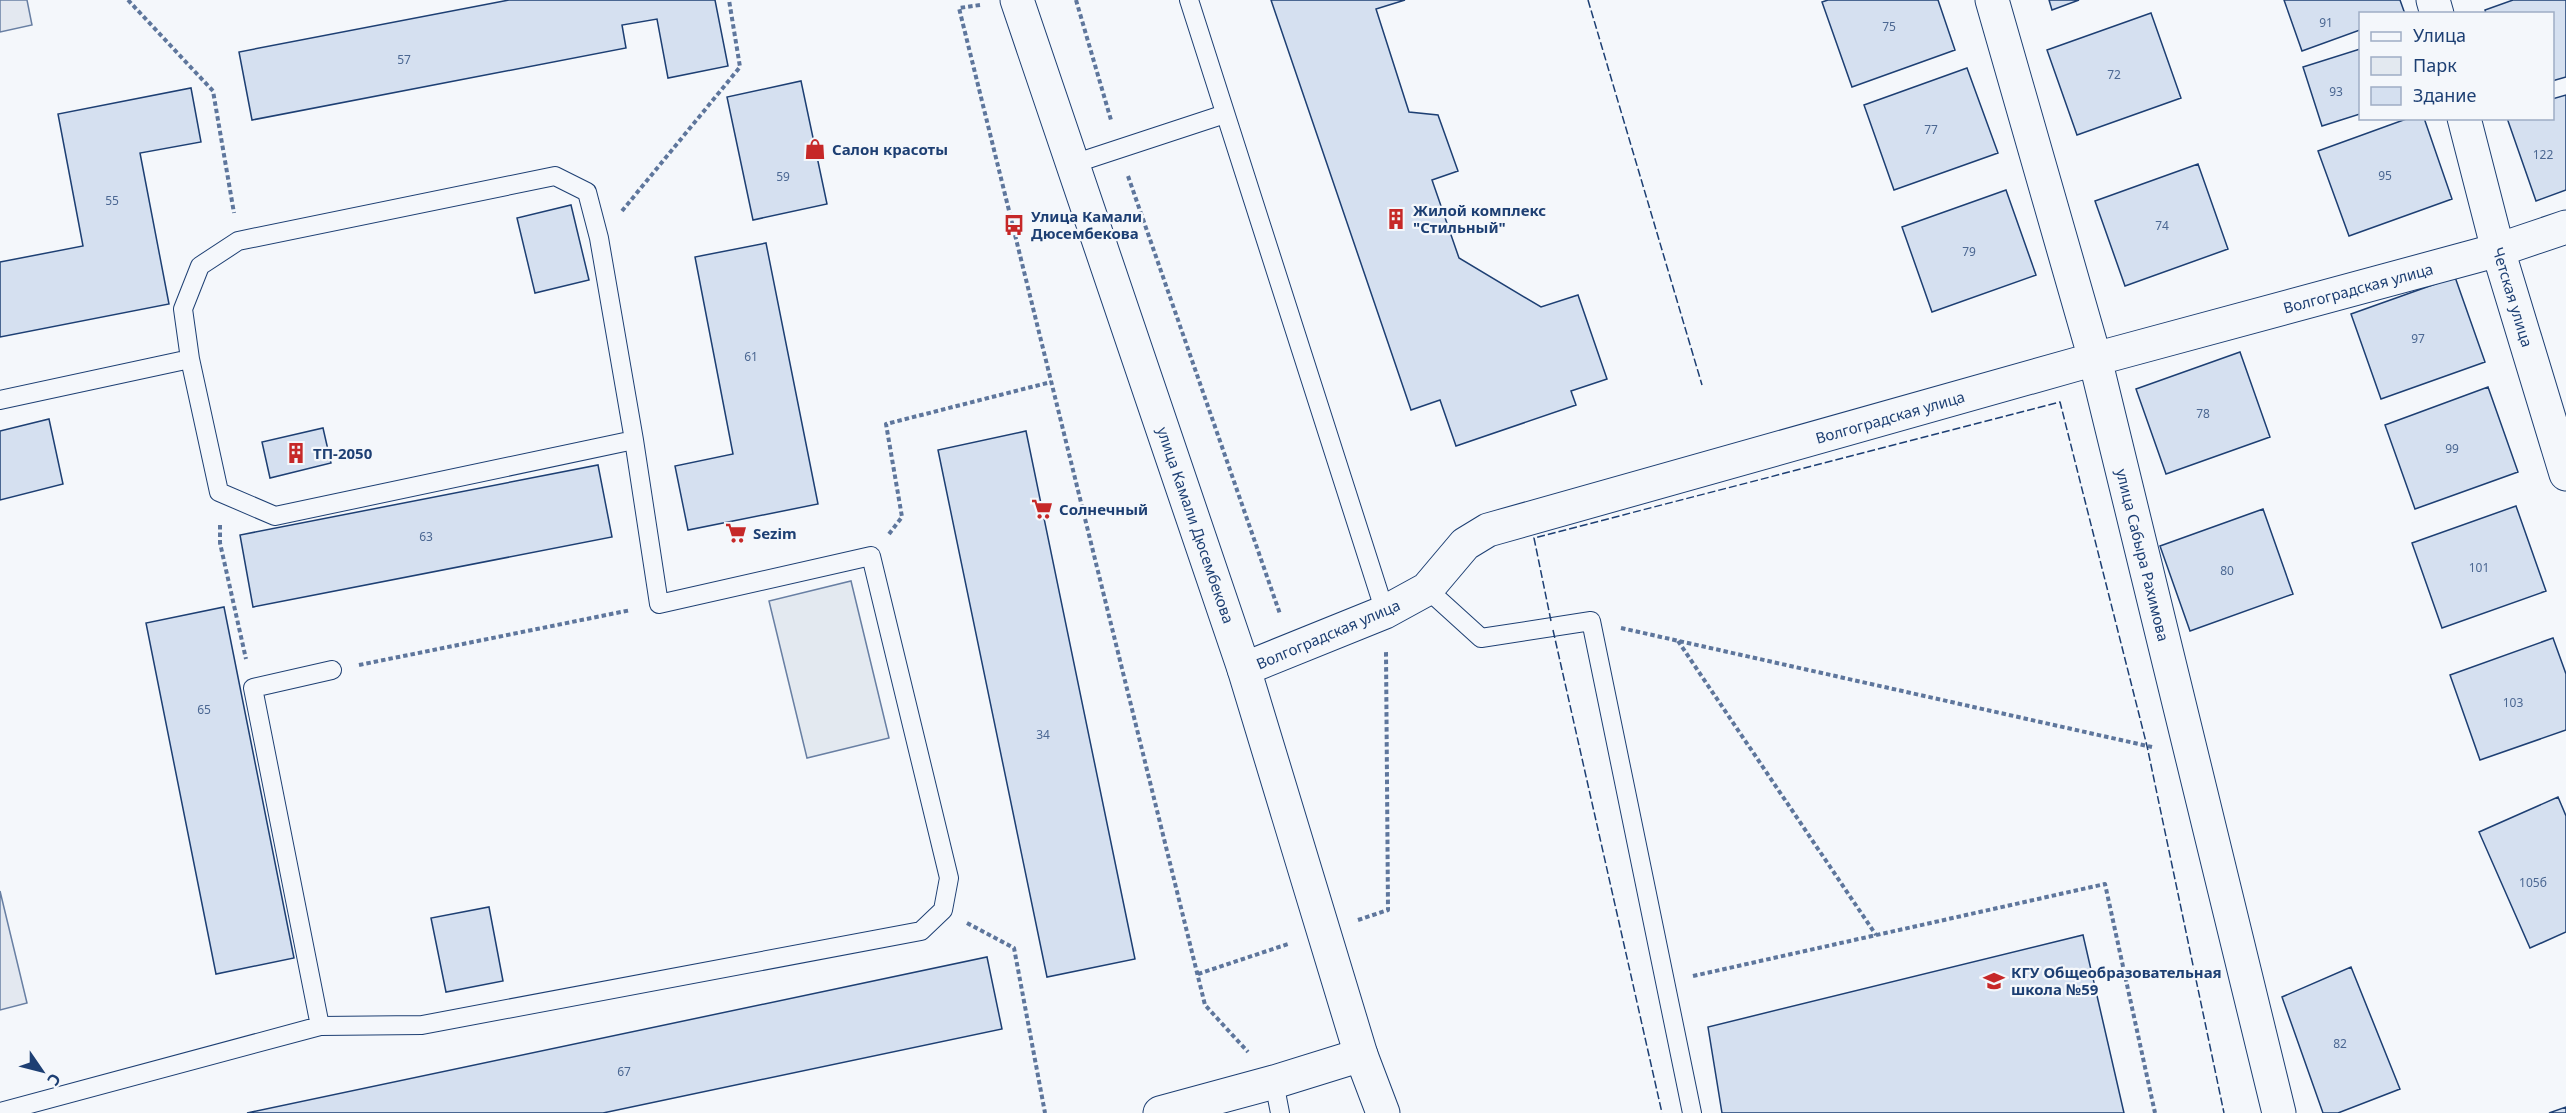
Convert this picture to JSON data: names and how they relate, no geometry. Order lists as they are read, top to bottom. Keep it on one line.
{"streets":{"street":["Волгоградская улица","Четская улица","улица Камали Дюсембекова","улица Сабыра Рахимова"]},"crossings":[["Волгоградская улица","Четская улица"],["Волгоградская улица","улица Камали Дюсембекова"],["Волгоградская улица","улица Сабыра Рахимова"]],"places":{"shop":["Салон красоты"],"building":["Жилой комплекс \"Стильный\"","ТП-2050"],"bus stop":["Улица Камали Дюсембекова"],"supermarket":["Солнечный","Sezim"],"school or university":["КГУ Общеобразовательная школа №59"]},"house_numbers":["91","75","57","72","93","77","122","95","59","55","74","79","97","61","78","99","63","101","80","103","65","34","105б","82","67"],"legend":["Улица","Парк","Здание"],"north":"bottom right"}
